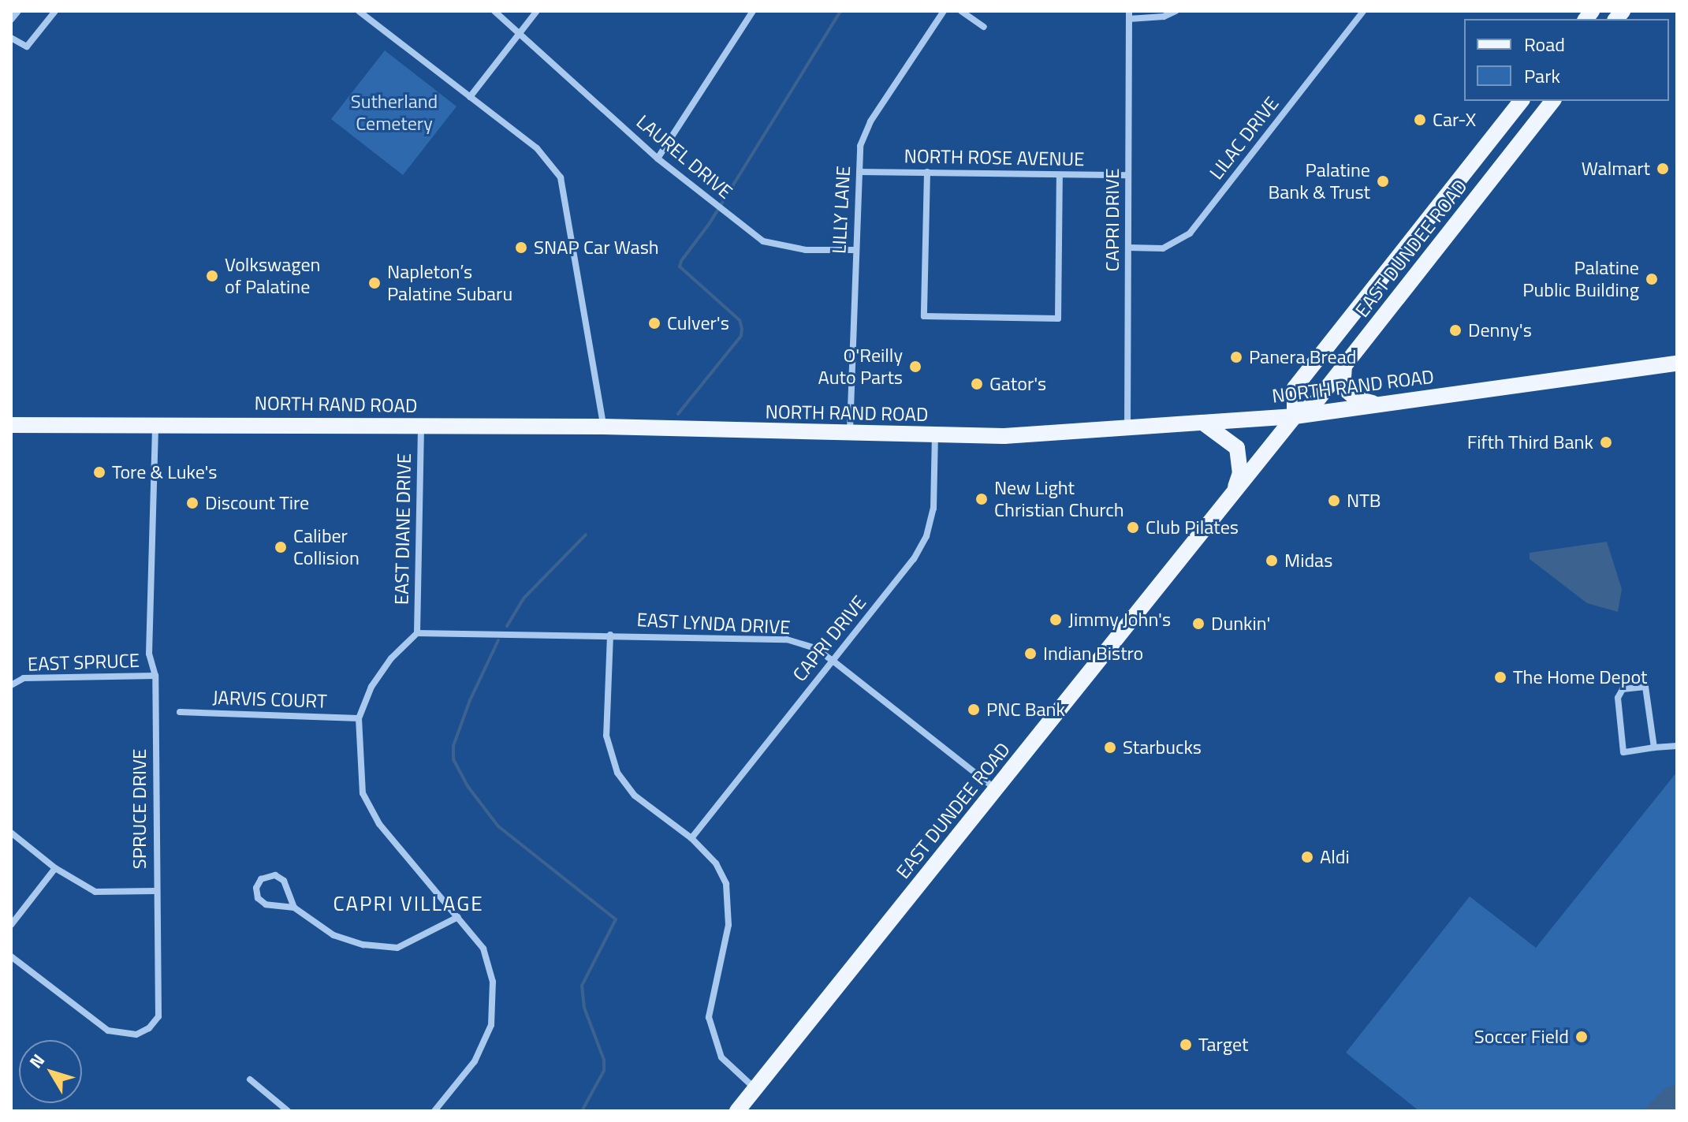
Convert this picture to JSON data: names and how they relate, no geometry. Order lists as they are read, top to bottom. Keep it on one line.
{"streets":{"main road":["EAST DUNDEE ROAD","NORTH RAND ROAD"],"street":["LILAC DRIVE","LAUREL DRIVE","NORTH ROSE AVENUE","LILLY LANE","CAPRI DRIVE","EAST DIANE DRIVE","EAST LYNDA DRIVE","EAST SPRUCE","JARVIS COURT","SPRUCE DRIVE"]},"crossings":[["LILAC DRIVE","CAPRI DRIVE"],["LAUREL DRIVE","LILLY LANE"],["NORTH ROSE AVENUE","LILLY LANE"],["NORTH ROSE AVENUE","CAPRI DRIVE"],["LILLY LANE","NORTH RAND ROAD"],["CAPRI DRIVE","NORTH RAND ROAD"],["CAPRI DRIVE","EAST LYNDA DRIVE"],["EAST DUNDEE ROAD","NORTH RAND ROAD"],["EAST DUNDEE ROAD","EAST LYNDA DRIVE"],["NORTH RAND ROAD","EAST DIANE DRIVE"],["NORTH RAND ROAD","SPRUCE DRIVE"],["EAST DIANE DRIVE","EAST LYNDA DRIVE"],["EAST SPRUCE","SPRUCE DRIVE"]],"districts":["CAPRI VILLAGE"],"parks":["Sutherland Cemetery"],"places":["Car-X","Walmart","Palatine Bank & Trust","SNAP Car Wash","Volkswagen of Palatine","Palatine Public Building","Napleton’s Palatine Subaru","Culver's","Denny's","Panera Bread","O'Reilly Auto Parts","Gator's","Fifth Third Bank","Tore & Luke's","New Light Christian Church","NTB","Discount Tire","Club Pilates","Caliber Collision","Midas","Jimmy John's","Dunkin'","Indian Bistro","The Home Depot","PNC Bank","Starbucks","Aldi","Soccer Field","Target"],"legend":["Road","Park"],"north":"top left"}
